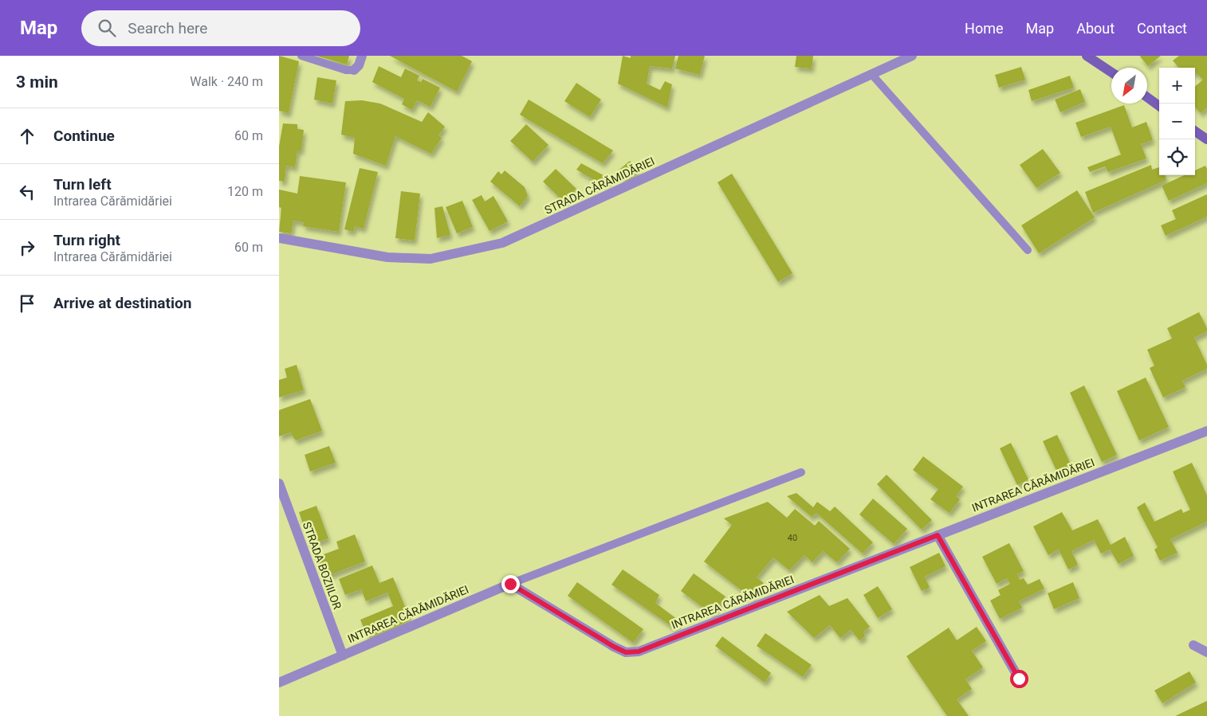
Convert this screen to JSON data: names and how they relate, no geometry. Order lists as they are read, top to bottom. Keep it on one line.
{"streets":{"street":["STRADA CĂRĂMIDĂRIEI","INTRAREA CĂRĂMIDĂRIEI","STRADA BOZIILOR"]},"crossings":[["INTRAREA CĂRĂMIDĂRIEI","STRADA BOZIILOR"]],"house_numbers":["40"],"north":"bottom left","page":{"header":"Map","search":"Search here","nav":["Home","Map","About","Contact"],"heading":["3 min","Walk · 240 m"],"map_buttons":["+","−"],"list":[["Continue","60 m"],["Turn left","Intrarea Cărămidăriei","120 m"],["Turn right","Intrarea Cărămidăriei","60 m"],"Arrive at destination"]}}
